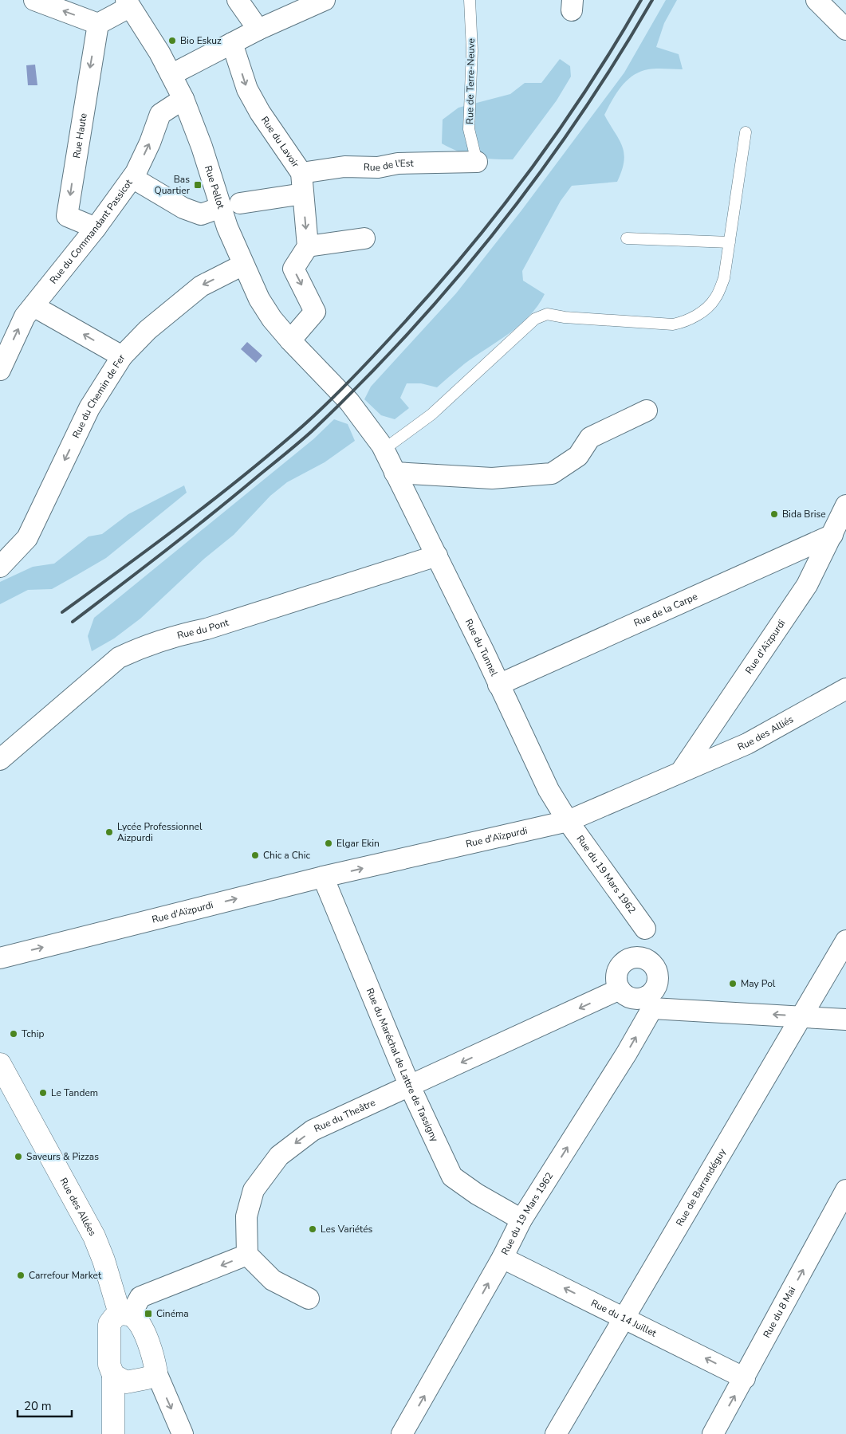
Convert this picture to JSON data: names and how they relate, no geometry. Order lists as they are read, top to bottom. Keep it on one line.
{"streets":{"street":["Rue Haute","Rue du Lavoir","Rue de l'Est","Rue Pellot","Rue du Commandant Passicot","Rue du Chemin de Fer","Rue de la Carpe","Rue du Pont","Rue du Tunnel","Rue d'Aïzpurdi","Rue des Alliés","Rue du 19 Mars 1962","Rue du Maréchal de Lattre de Tassigny","Rue du Theâtre","Rue de Barrandéguy","Rue des Allées","Rue du 8 Mai","Rue du 14 Juillet"],"lane":["Rue de Terre-Neuve"]},"crossings":[["Rue de Terre-Neuve","Rue de l'Est"],["Rue Haute","Rue du Commandant Passicot"],["Rue du Lavoir","Rue de l'Est"],["Rue Pellot","Rue du Commandant Passicot"],["Rue Pellot","Rue du Chemin de Fer"],["Rue Pellot","Rue du Tunnel"],["Rue de la Carpe","Rue du Tunnel"],["Rue de la Carpe","Rue d'Aïzpurdi"],["Rue du Pont","Rue du Tunnel"],["Rue du Tunnel","Rue d'Aïzpurdi"],["Rue du Tunnel","Rue du 19 Mars 1962"],["Rue d'Aïzpurdi","Rue des Alliés"],["Rue d'Aïzpurdi","Rue du 19 Mars 1962"],["Rue d'Aïzpurdi","Rue du Maréchal de Lattre de Tassigny"],["Rue du 19 Mars 1962","Rue du Maréchal de Lattre de Tassigny"],["Rue du 19 Mars 1962","Rue du Theâtre"],["Rue du 19 Mars 1962","Rue du 14 Juillet"],["Rue du Maréchal de Lattre de Tassigny","Rue du Theâtre"],["Rue de Barrandéguy","Rue du 14 Juillet"],["Rue du 8 Mai","Rue du 14 Juillet"]],"one_way":["Rue Haute","Rue du Lavoir","Rue du Commandant Passicot","Rue du Chemin de Fer","Rue d'Aïzpurdi","Rue du 19 Mars 1962","Rue du Theâtre","Rue du 8 Mai","Rue du 14 Juillet"],"places":{"other":["Bio Eskuz","Bida Brise","Lycée Professionnel Aizpurdi","Elgar Ekin","Chic a Chic","May Pol","Tchip","Le Tandem","Saveurs & Pizzas","Les Variétés","Carrefour Market"],"transit":["Bas Quartier","Cinéma"]},"scale_bar":"20 m"}
